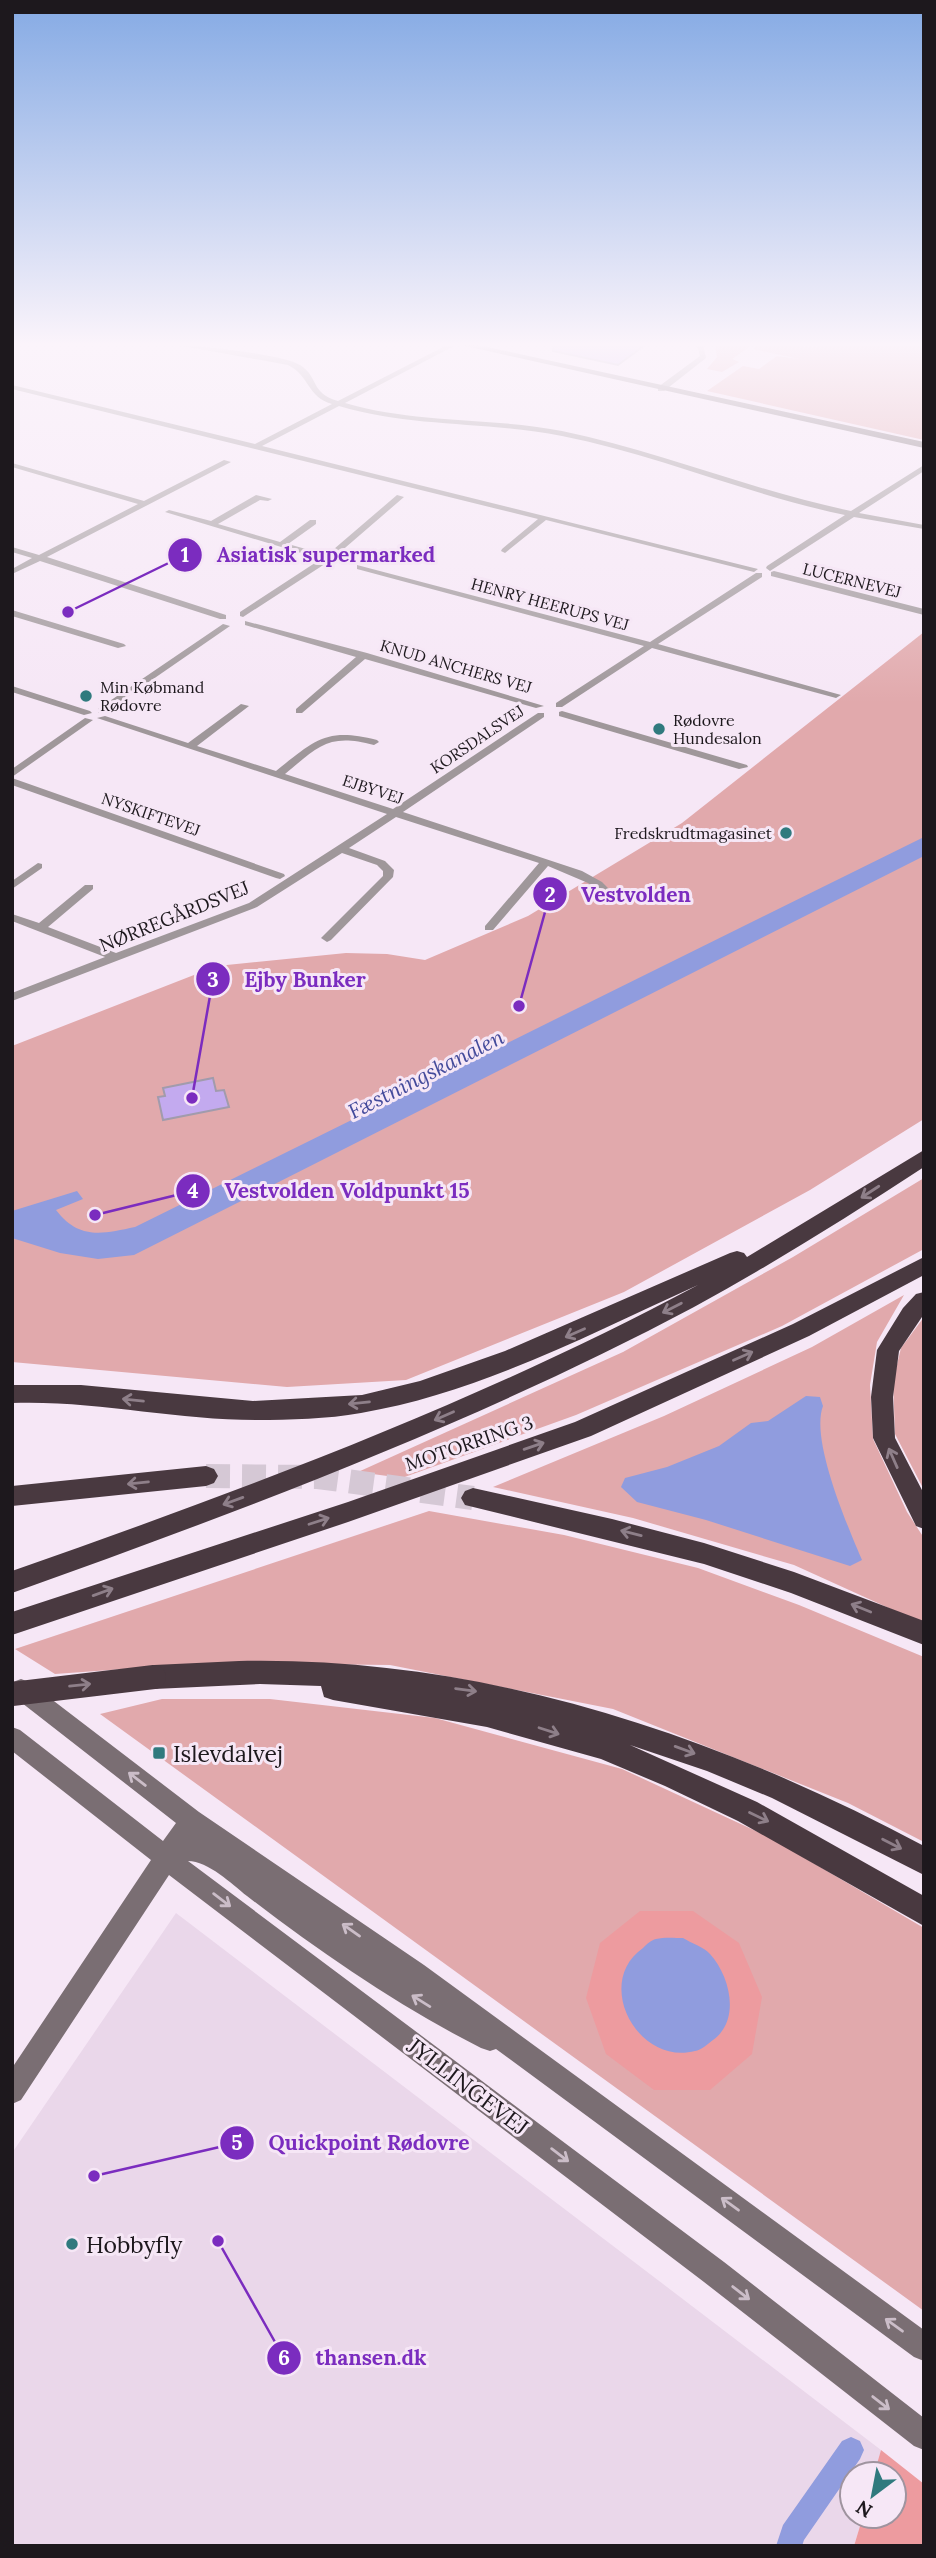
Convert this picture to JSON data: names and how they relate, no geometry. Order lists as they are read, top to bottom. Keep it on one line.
{"streets":{"highway":["MOTORRING 3"],"street":["LUCERNEVEJ","HENRY HEERUPS VEJ","KNUD ANCHERS VEJ","KORSDALSVEJ","EJBYVEJ","NYSKIFTEVEJ","NØRREGÅRDSVEJ","JYLLINGEVEJ"]},"crossings":[["KNUD ANCHERS VEJ","KORSDALSVEJ"],["KORSDALSVEJ","EJBYVEJ"],["KORSDALSVEJ","NØRREGÅRDSVEJ"],["EJBYVEJ","NØRREGÅRDSVEJ"]],"water":["Fæstningskanalen"],"places":{"other":["Asiatisk supermarked","Min Købmand Rødovre","Rødovre Hundesalon","Fredskrudtmagasinet","Vestvolden","Ejby Bunker","Vestvolden Voldpunkt 15","Quickpoint Rødovre","thansen.dk","Hobbyfly"],"transit":["Islevdalvej"]},"north":"bottom left"}
